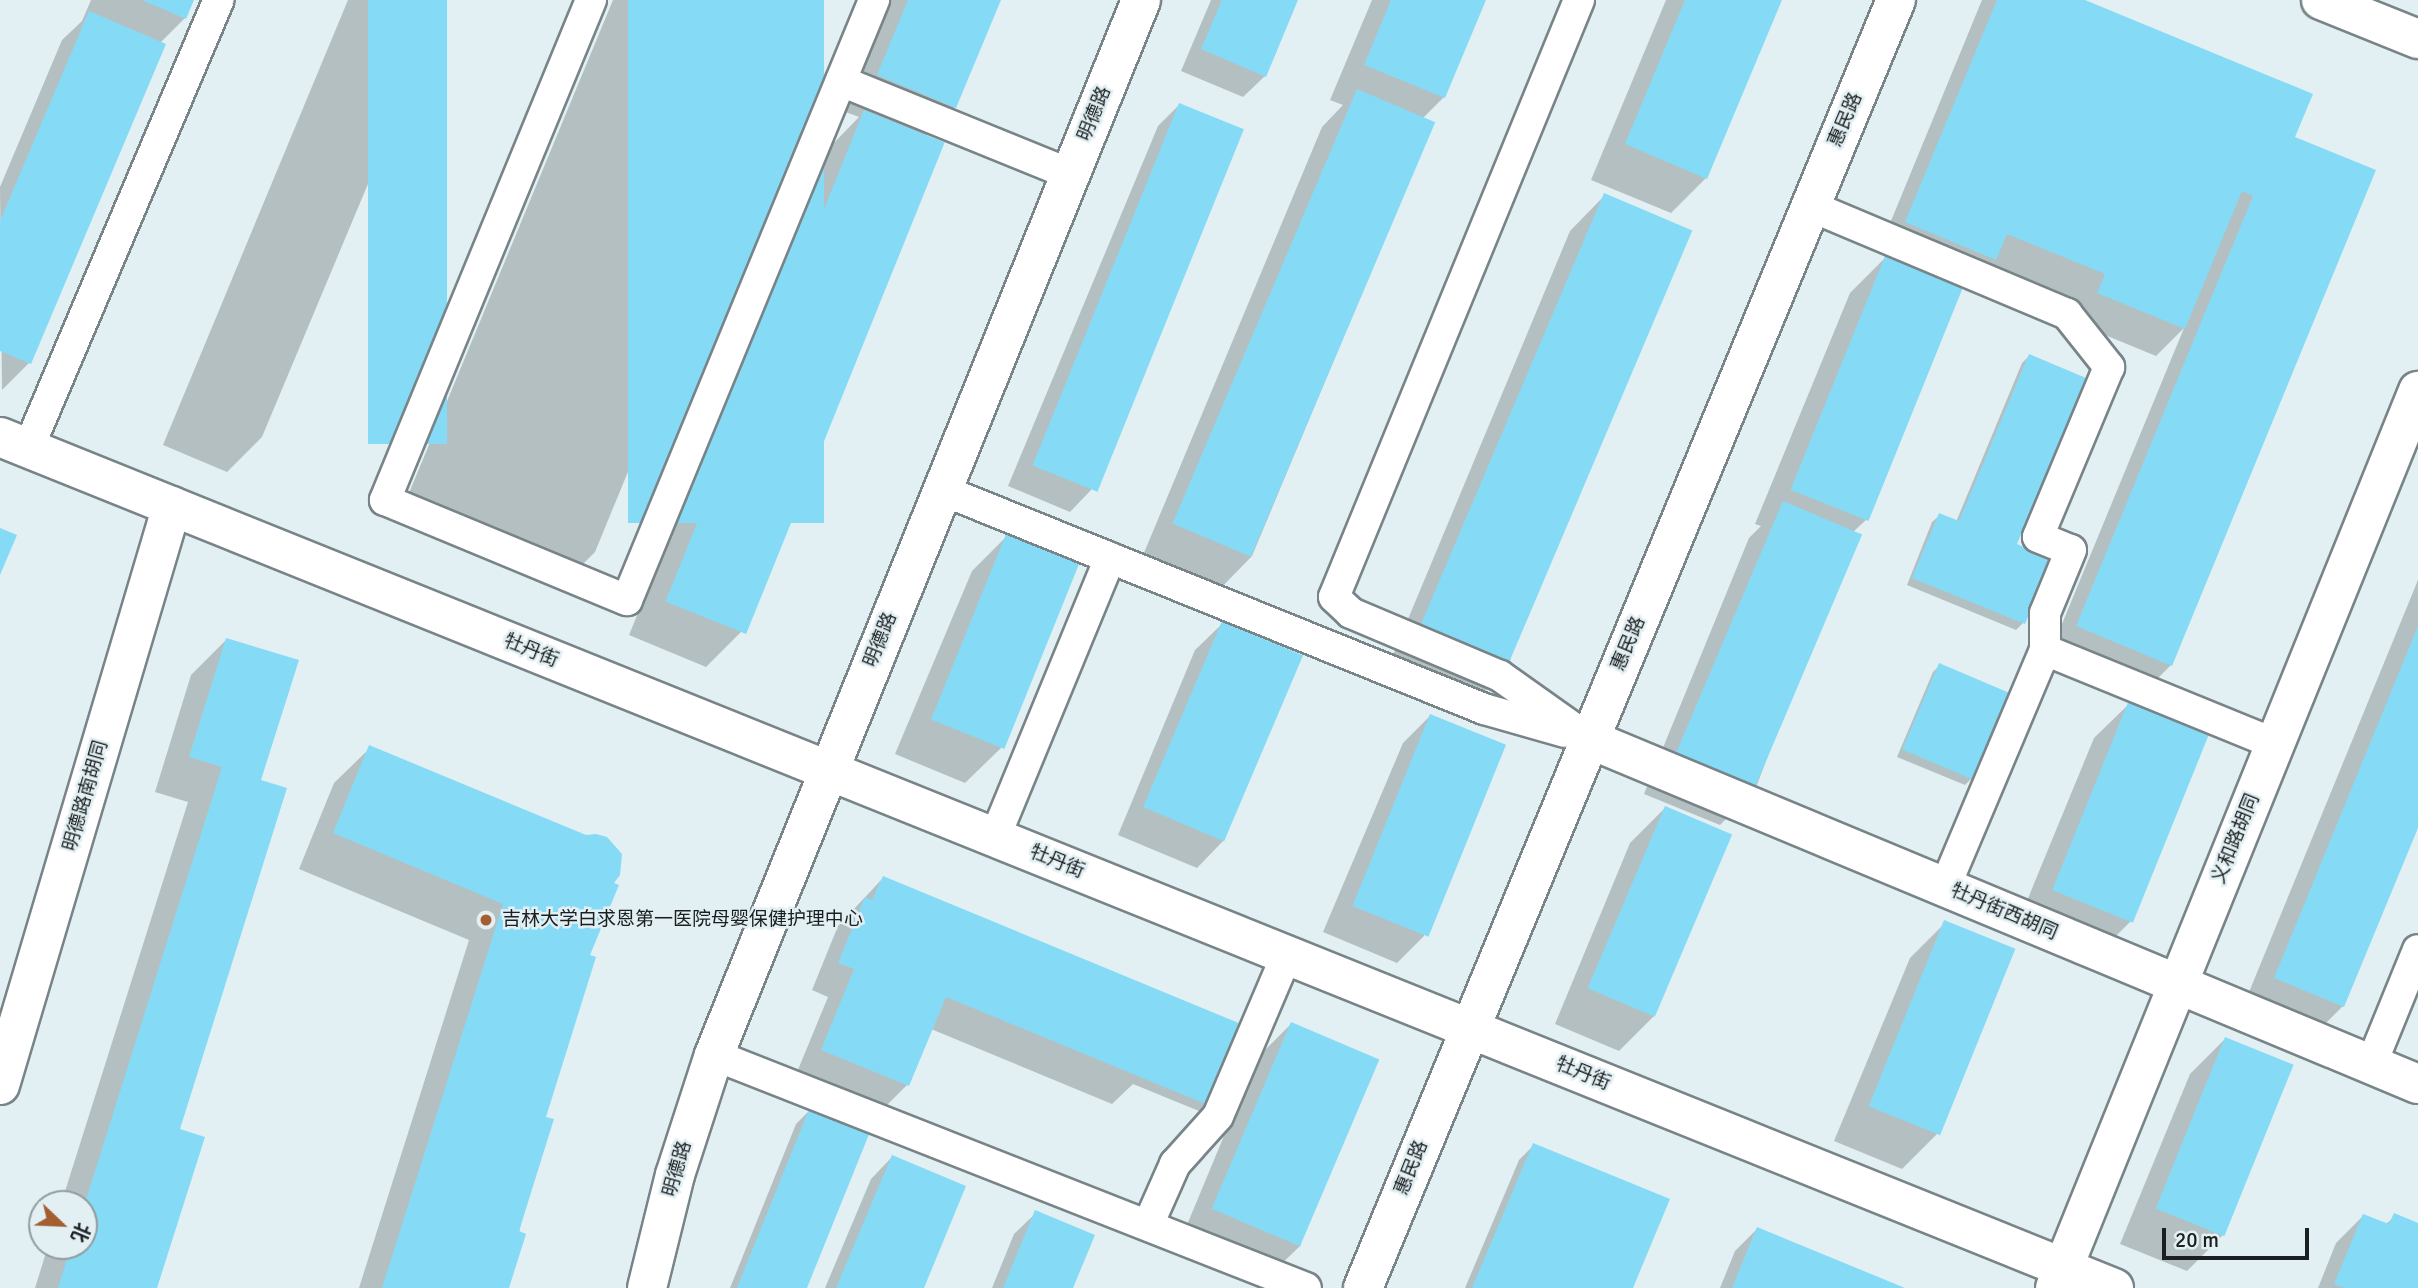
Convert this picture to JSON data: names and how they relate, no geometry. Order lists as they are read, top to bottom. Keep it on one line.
{"streets":{"street":["明德路","惠民路","牡丹街","明德路南胡同","义和路胡同","牡丹街西胡同"]},"crossings":[["明德路","牡丹街"],["惠民路","牡丹街"],["惠民路","牡丹街西胡同"],["牡丹街","明德路南胡同"],["牡丹街","义和路胡同"],["义和路胡同","牡丹街西胡同"]],"places":["吉林大学白求恩第一医院母婴保健护理中心"],"scale_bar":"20 m","north":"bottom right"}
